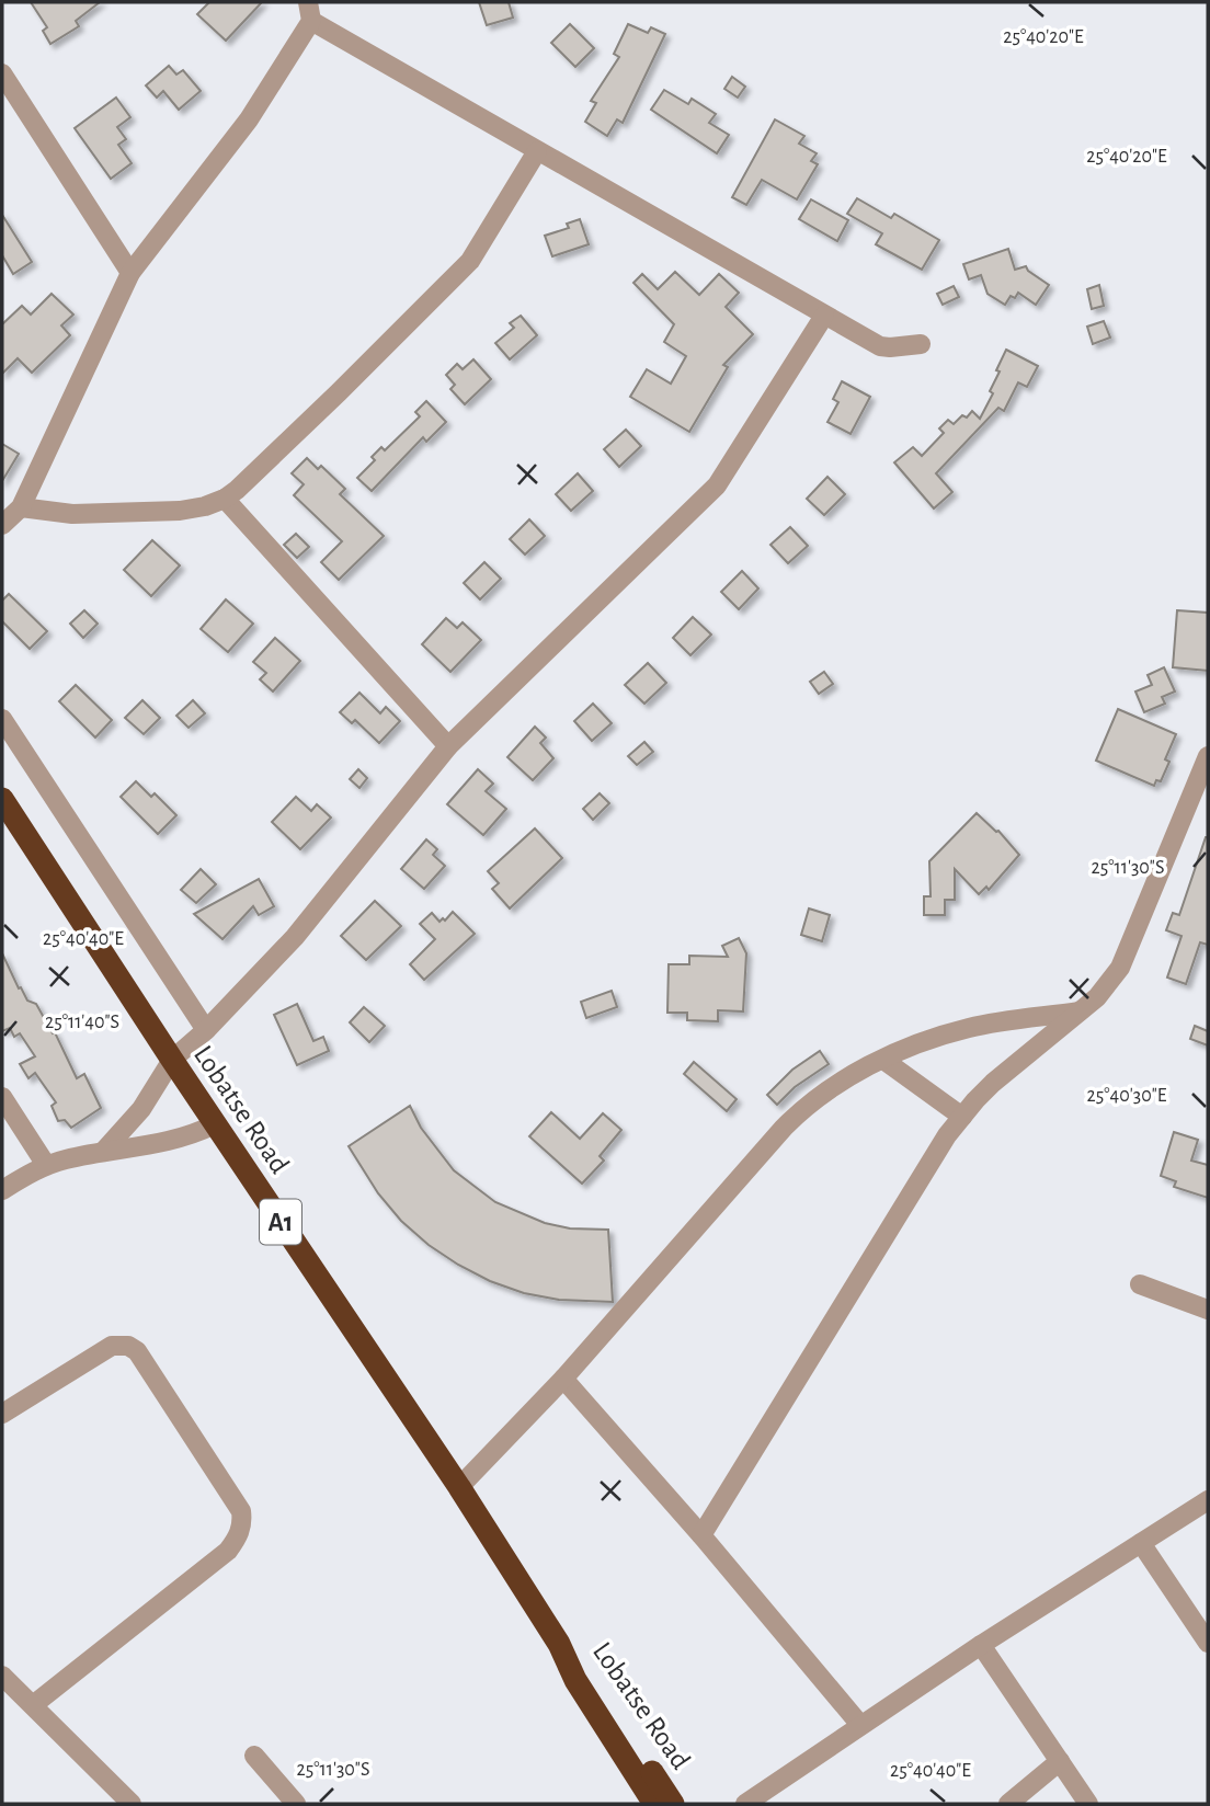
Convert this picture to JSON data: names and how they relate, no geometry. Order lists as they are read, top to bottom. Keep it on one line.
{"streets":{"highway":["Lobatse Road","A1"]},"coordinates":["25°40'20\"E","25°11'30\"S","25°40'40\"E","25°11'40\"S","25°40'30\"E"]}
